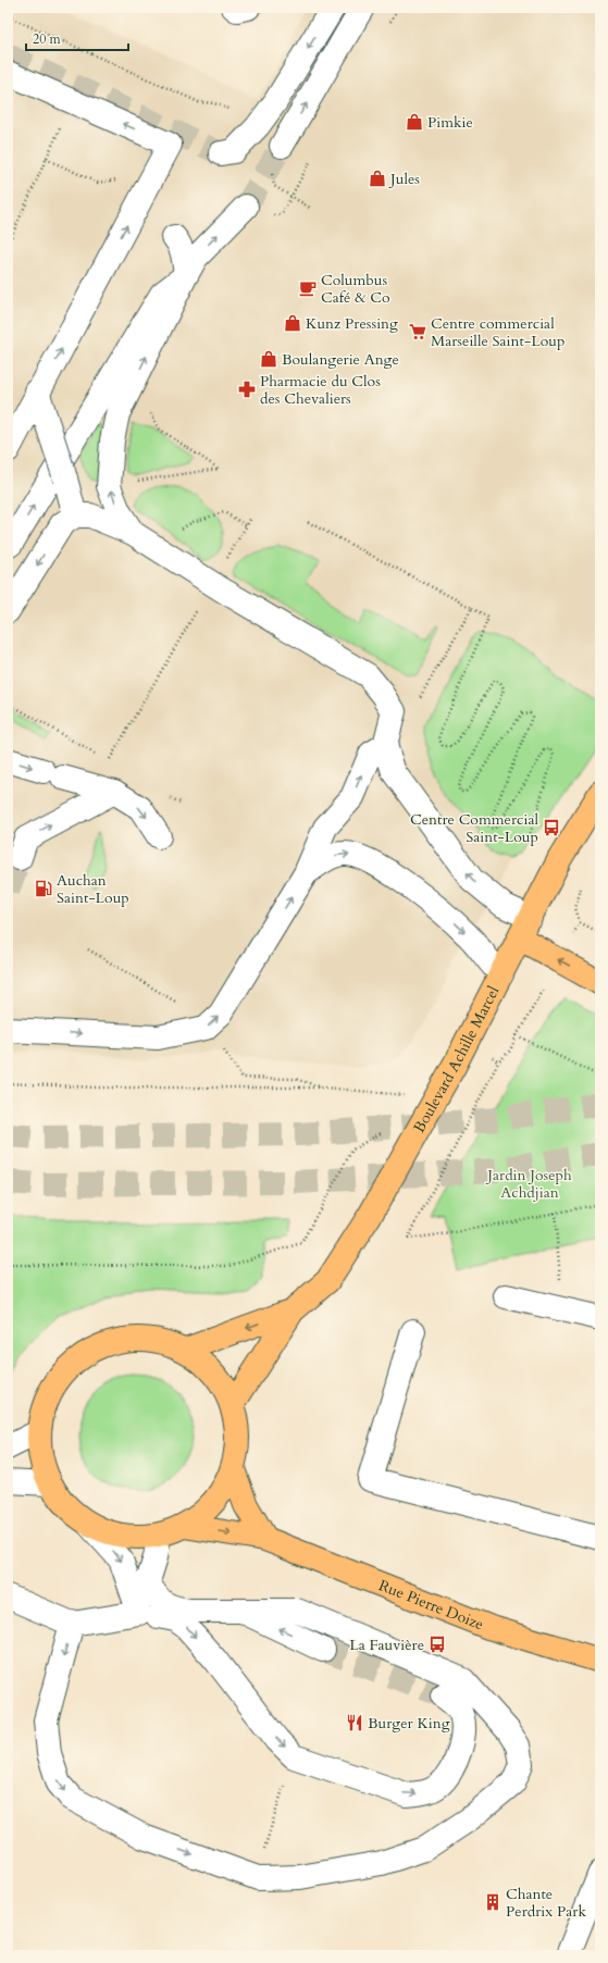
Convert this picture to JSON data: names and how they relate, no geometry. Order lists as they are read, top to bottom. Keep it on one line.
{"streets":{"main road":["Boulevard Achille Marcel","Rue Pierre Doize"]},"parks":["Jardin Joseph Achdjian"],"places":{"shop":["Pimkie","Jules","Kunz Pressing","Boulangerie Ange"],"cafe":["Columbus Café & Co"],"supermarket":["Centre commercial Marseille Saint-Loup"],"pharmacy":["Pharmacie du Clos des Chevaliers"],"bus stop":["Centre Commercial Saint-Loup","La Fauvière"],"fuel station":["Auchan Saint-Loup"],"restaurant":["Burger King"],"building":["Chante Perdrix Park"]},"scale_bar":"20 m"}
